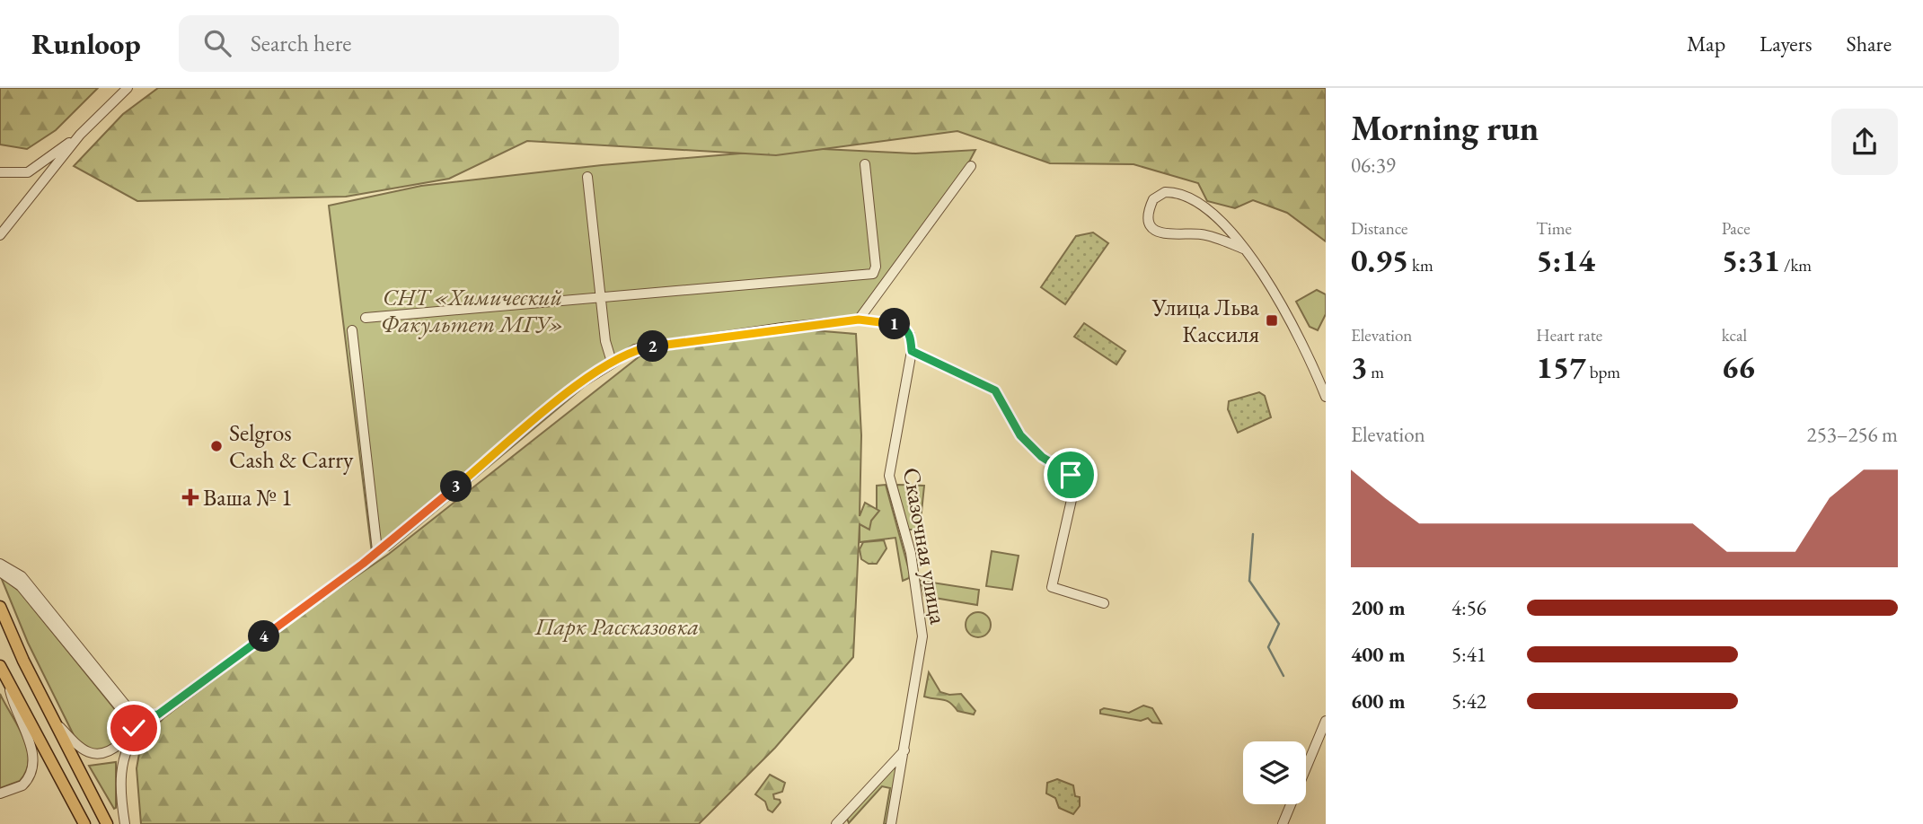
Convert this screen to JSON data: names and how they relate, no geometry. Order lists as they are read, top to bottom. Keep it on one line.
{"streets":{"street":["Сказочная улица"]},"parks":["СНТ «Химический Факультет МГУ»","Парк Рассказовка"],"places":{"transit":["Улица Льва Кассиля"],"other":["Selgros Cash & Carry"],"health":["Ваша № 1"]},"page":{"header":"Runloop","search":"Search here","nav":["Map","Layers","Share"],"heading":["Morning run","06:39"],"stats":[["Distance","0.95 km"],["Time","5:14"],["Pace","5:31 /km"],["Elevation","3 m"],["Heart rate","157 bpm"],["kcal","66"]],"pins":["1","2","3","4"],"chart":["Elevation","253–256 m"],"list":[{"name":"200 m","note":"4:56"},{"name":"400 m","note":"5:41"},{"name":"600 m","note":"5:42"}]}}
